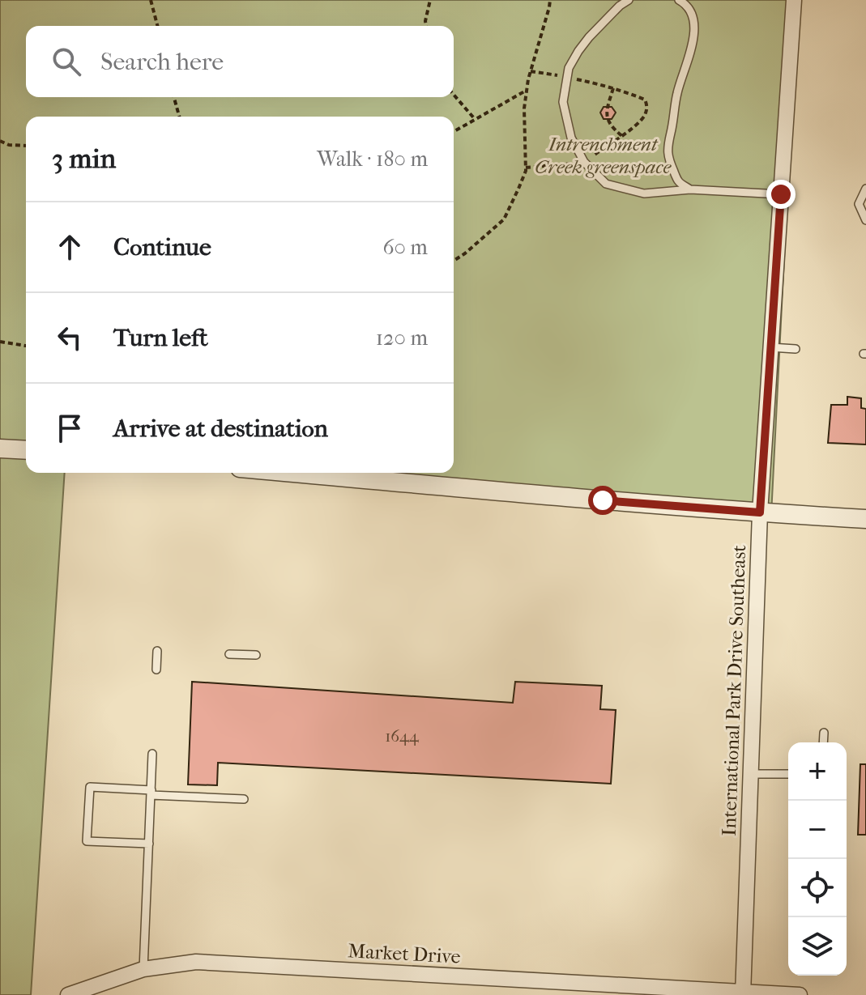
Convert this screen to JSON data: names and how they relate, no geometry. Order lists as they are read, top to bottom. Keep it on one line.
{"streets":{"street":["International Park Drive Southeast","Market Drive"]},"crossings":[["International Park Drive Southeast","Market Drive"]],"parks":["Intrenchment Creek greenspace"],"house_numbers":["1644"],"page":{"search":"Search here","heading":["3 min","Walk · 180 m"],"list":[["Continue","60 m"],["Turn left","120 m"],"Arrive at destination"],"map_buttons":["+","−"]}}
